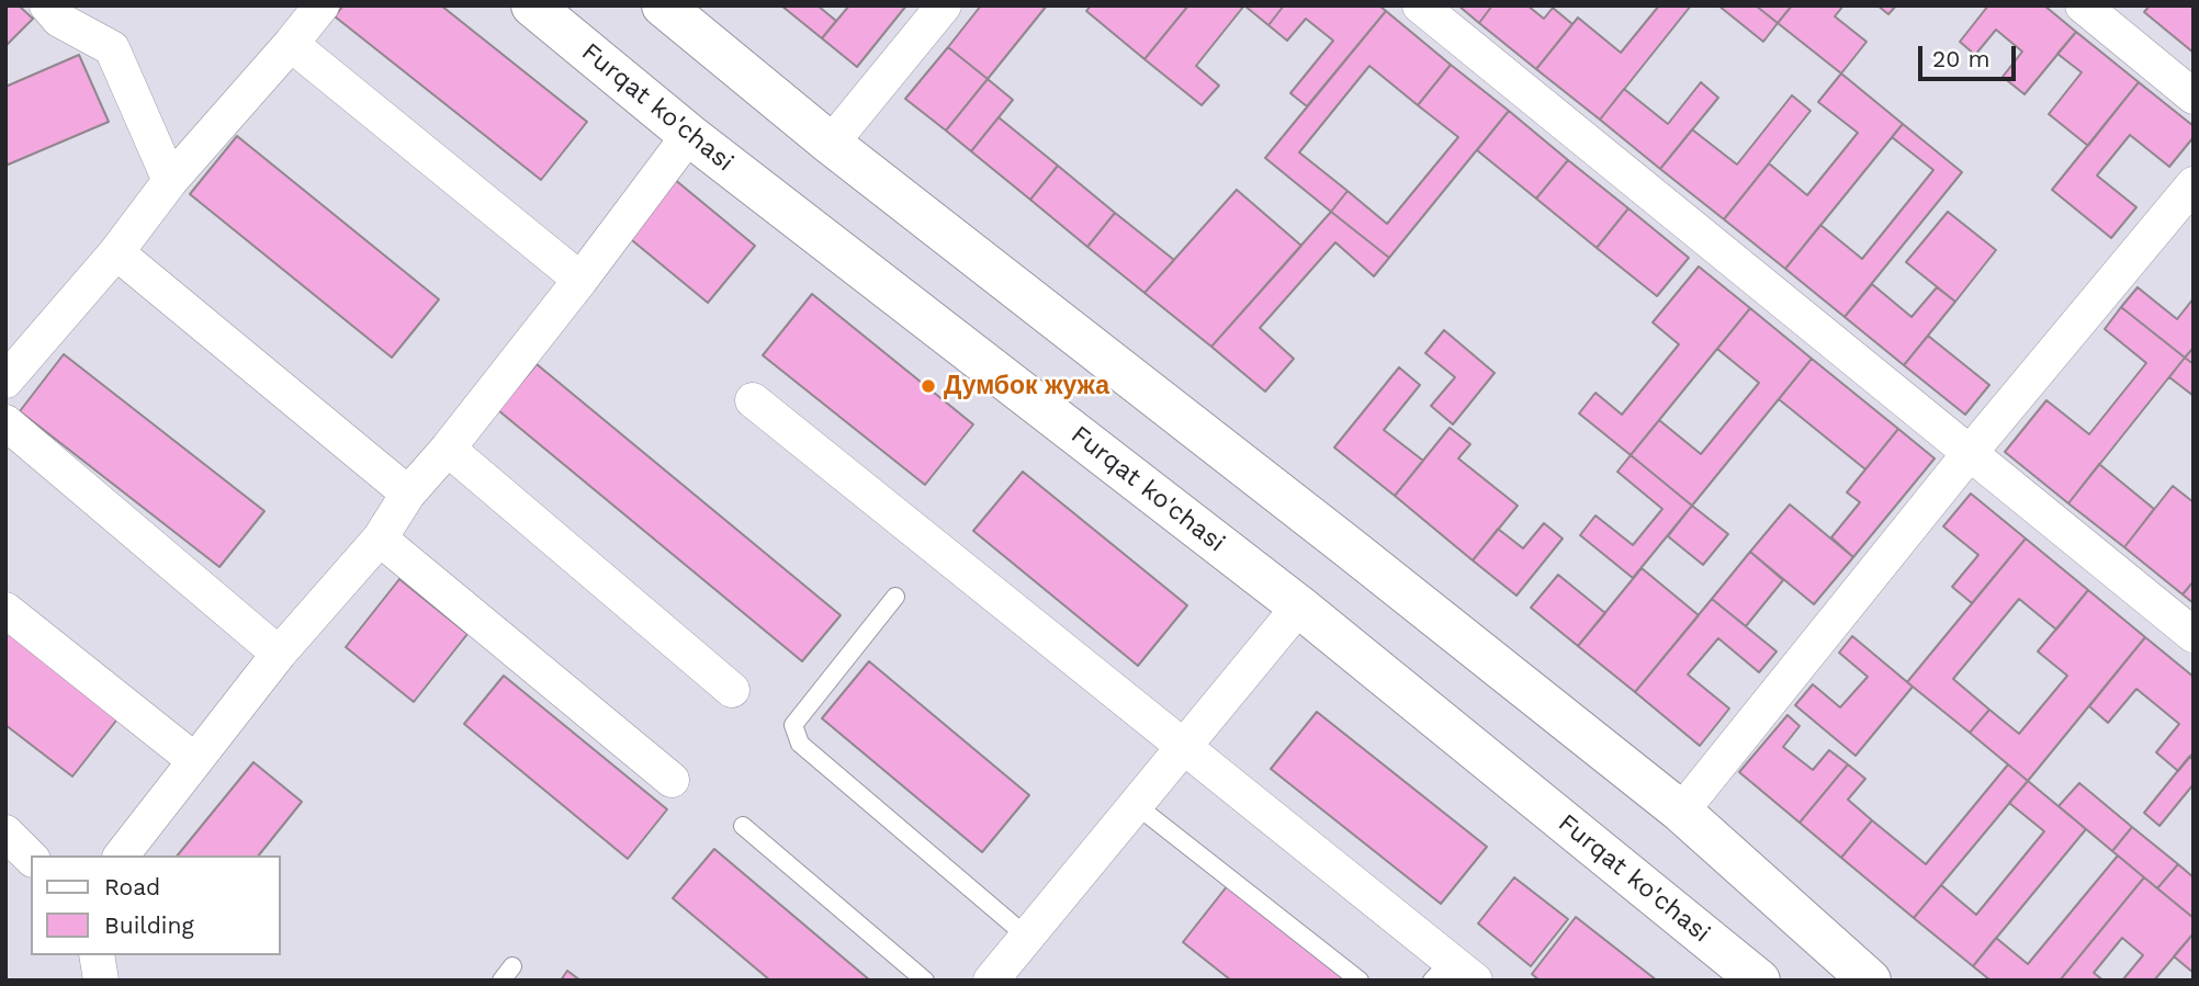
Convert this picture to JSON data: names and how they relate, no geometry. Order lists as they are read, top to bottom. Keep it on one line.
{"streets":{"main road":["Furqat ko'chasi"]},"places":["Думбок жужа"],"legend":["Road","Building"],"scale_bar":"20 m"}
